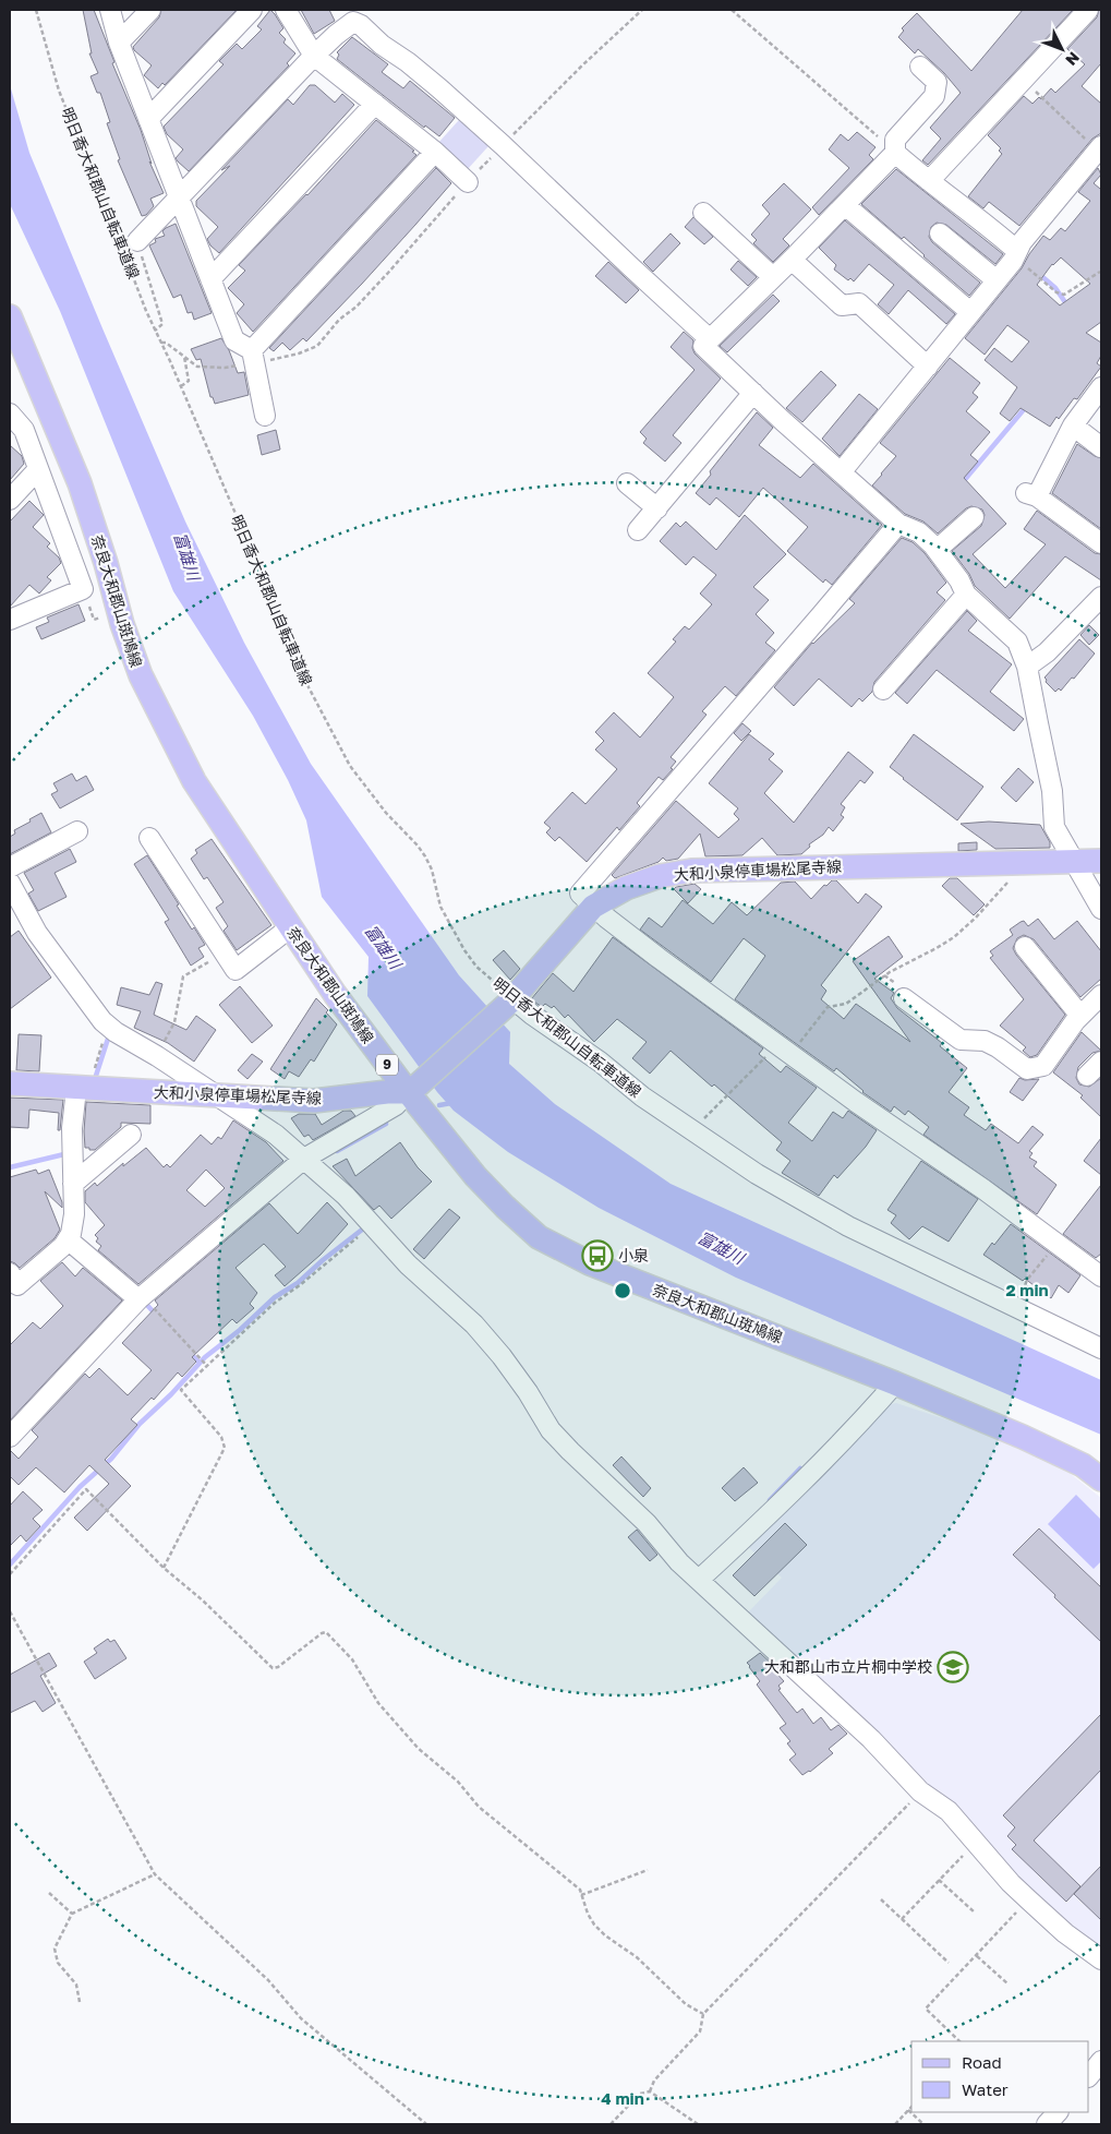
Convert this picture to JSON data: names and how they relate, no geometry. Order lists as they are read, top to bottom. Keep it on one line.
{"streets":{"main road":["奈良大和郡山斑鳩線","大和小泉停車場松尾寺線","9"],"street":["明日香大和郡山自転車道線"]},"crossings":[["明日香大和郡山自転車道線","大和小泉停車場松尾寺線"],["奈良大和郡山斑鳩線","大和小泉停車場松尾寺線"]],"water":["富雄川"],"places":{"bus stop":["小泉"],"school or university":["大和郡山市立片桐中学校"]},"legend":["Road","Water"],"north":"bottom right","rings":["2 min","4 min"]}
